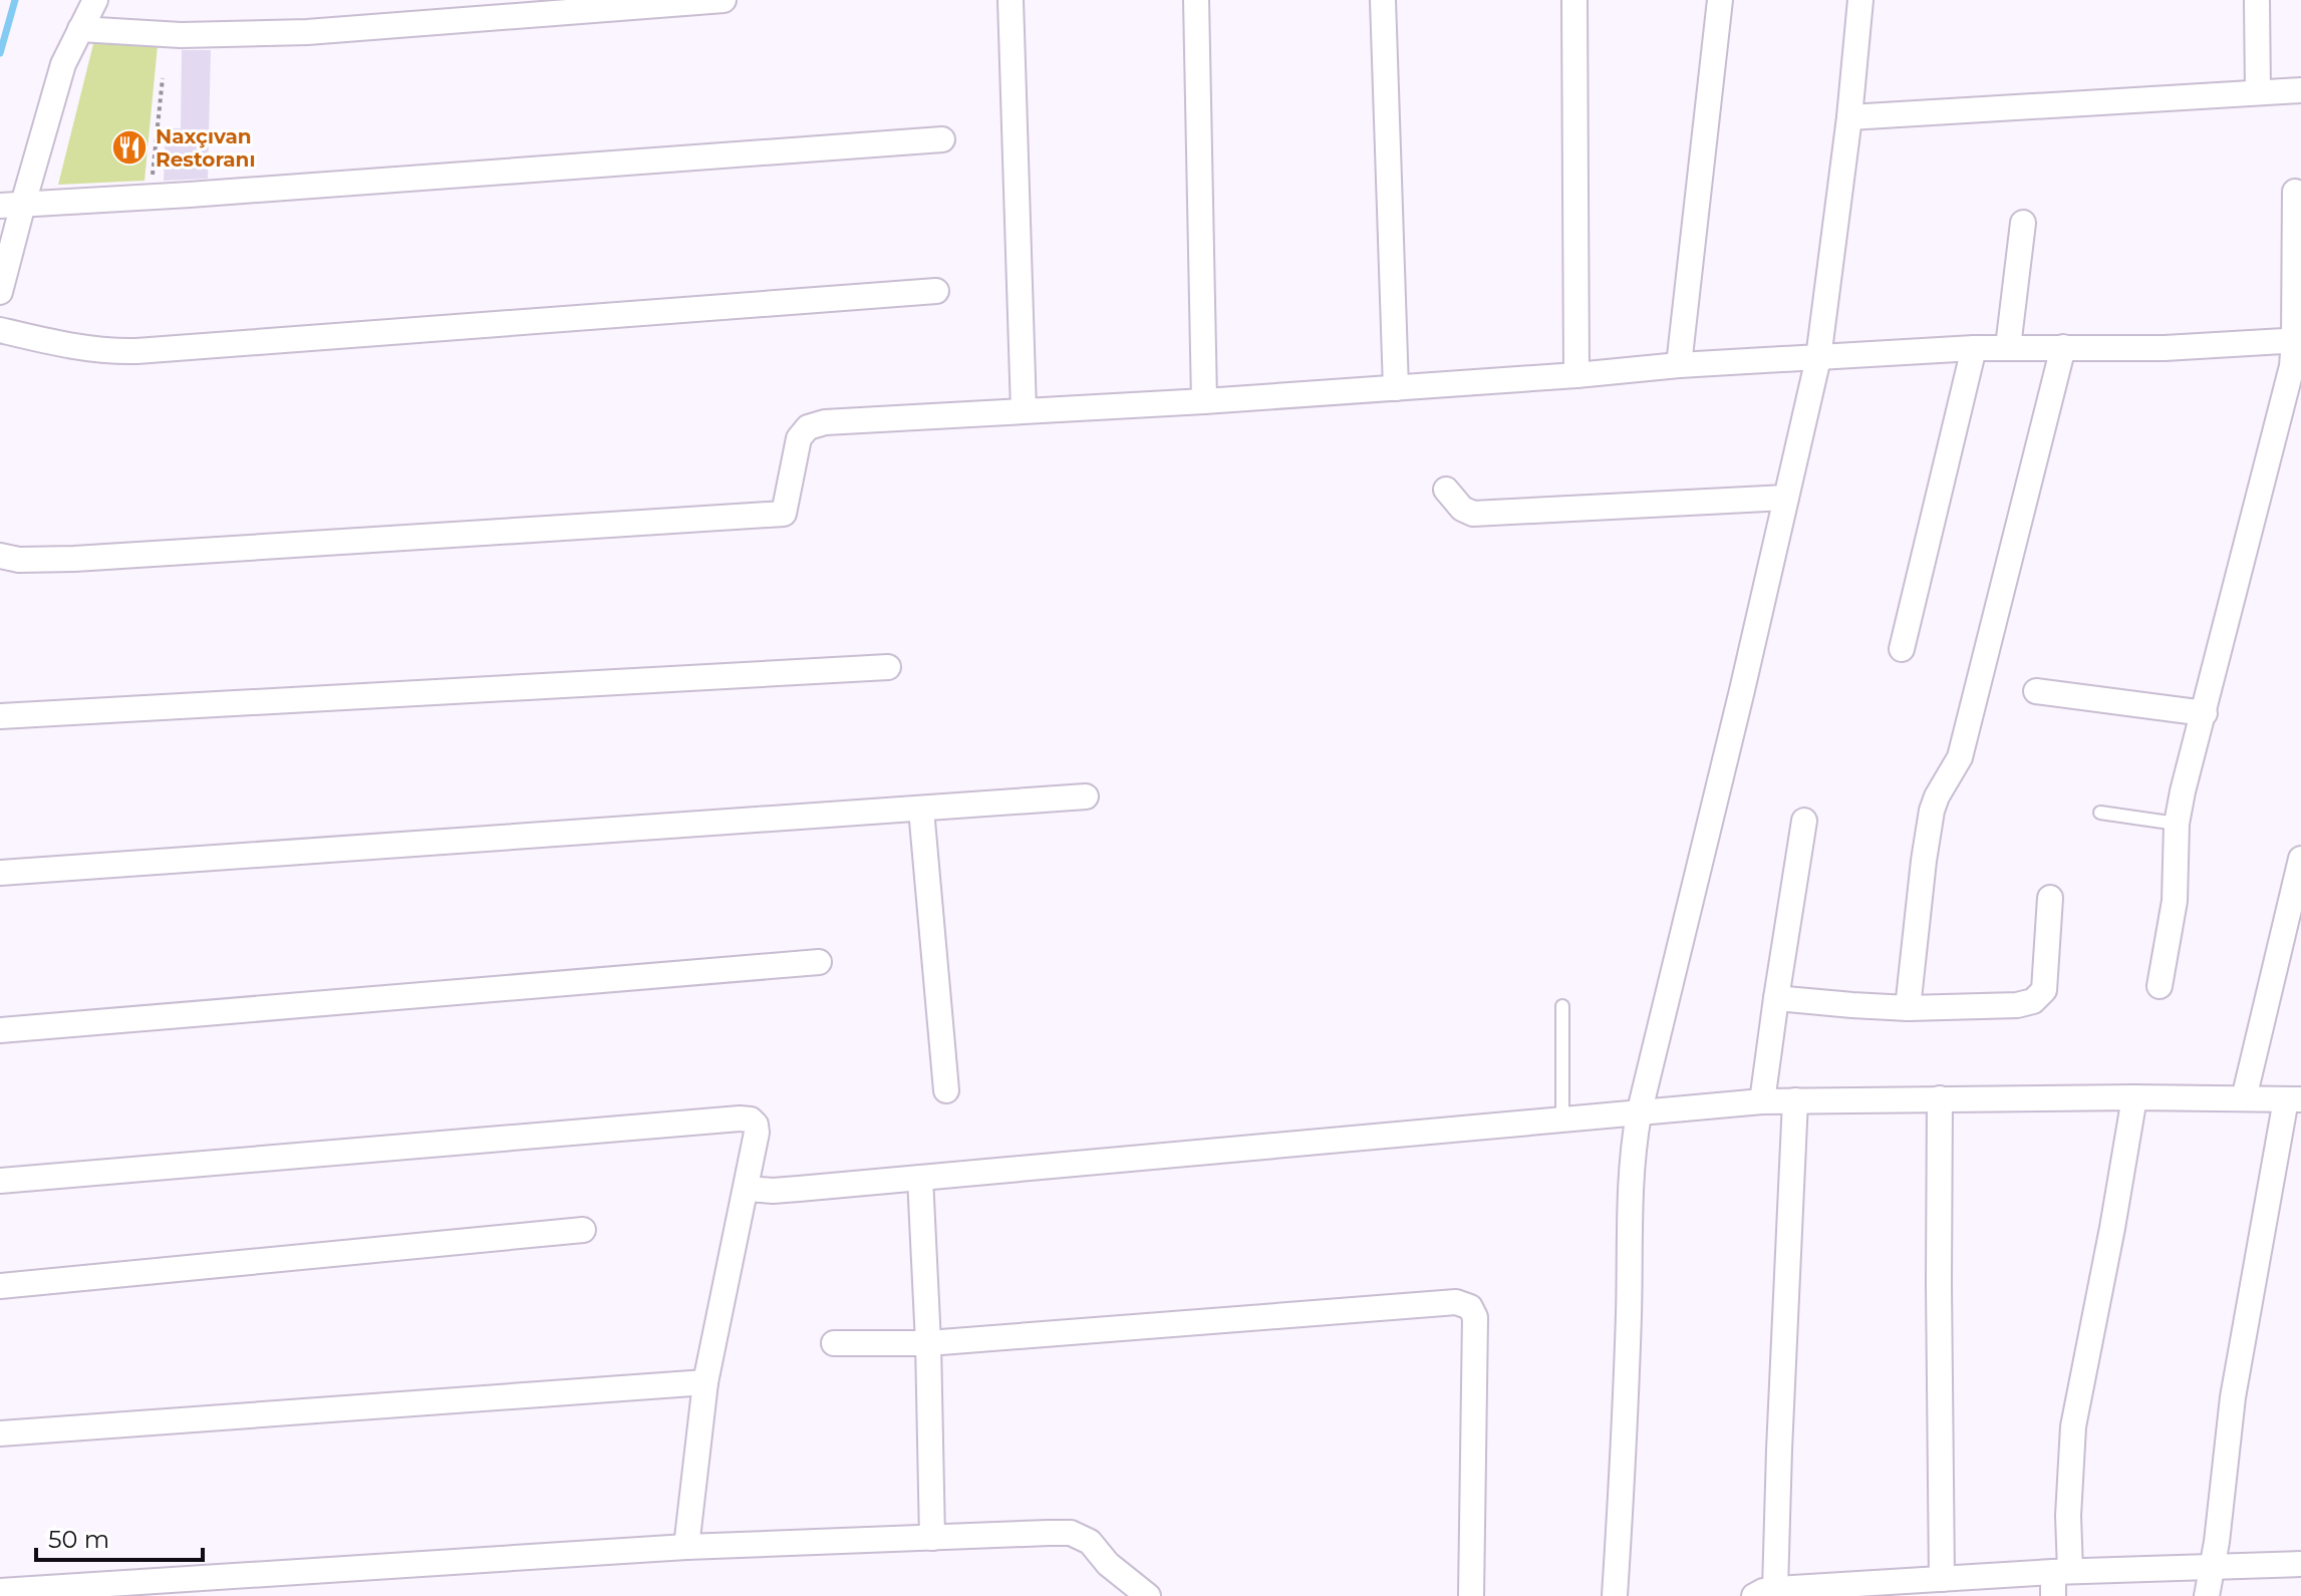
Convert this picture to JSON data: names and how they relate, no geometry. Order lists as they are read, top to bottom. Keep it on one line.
{"places":{"restaurant":["Naxçıvan Restoranı"]},"scale_bar":"50 m"}
